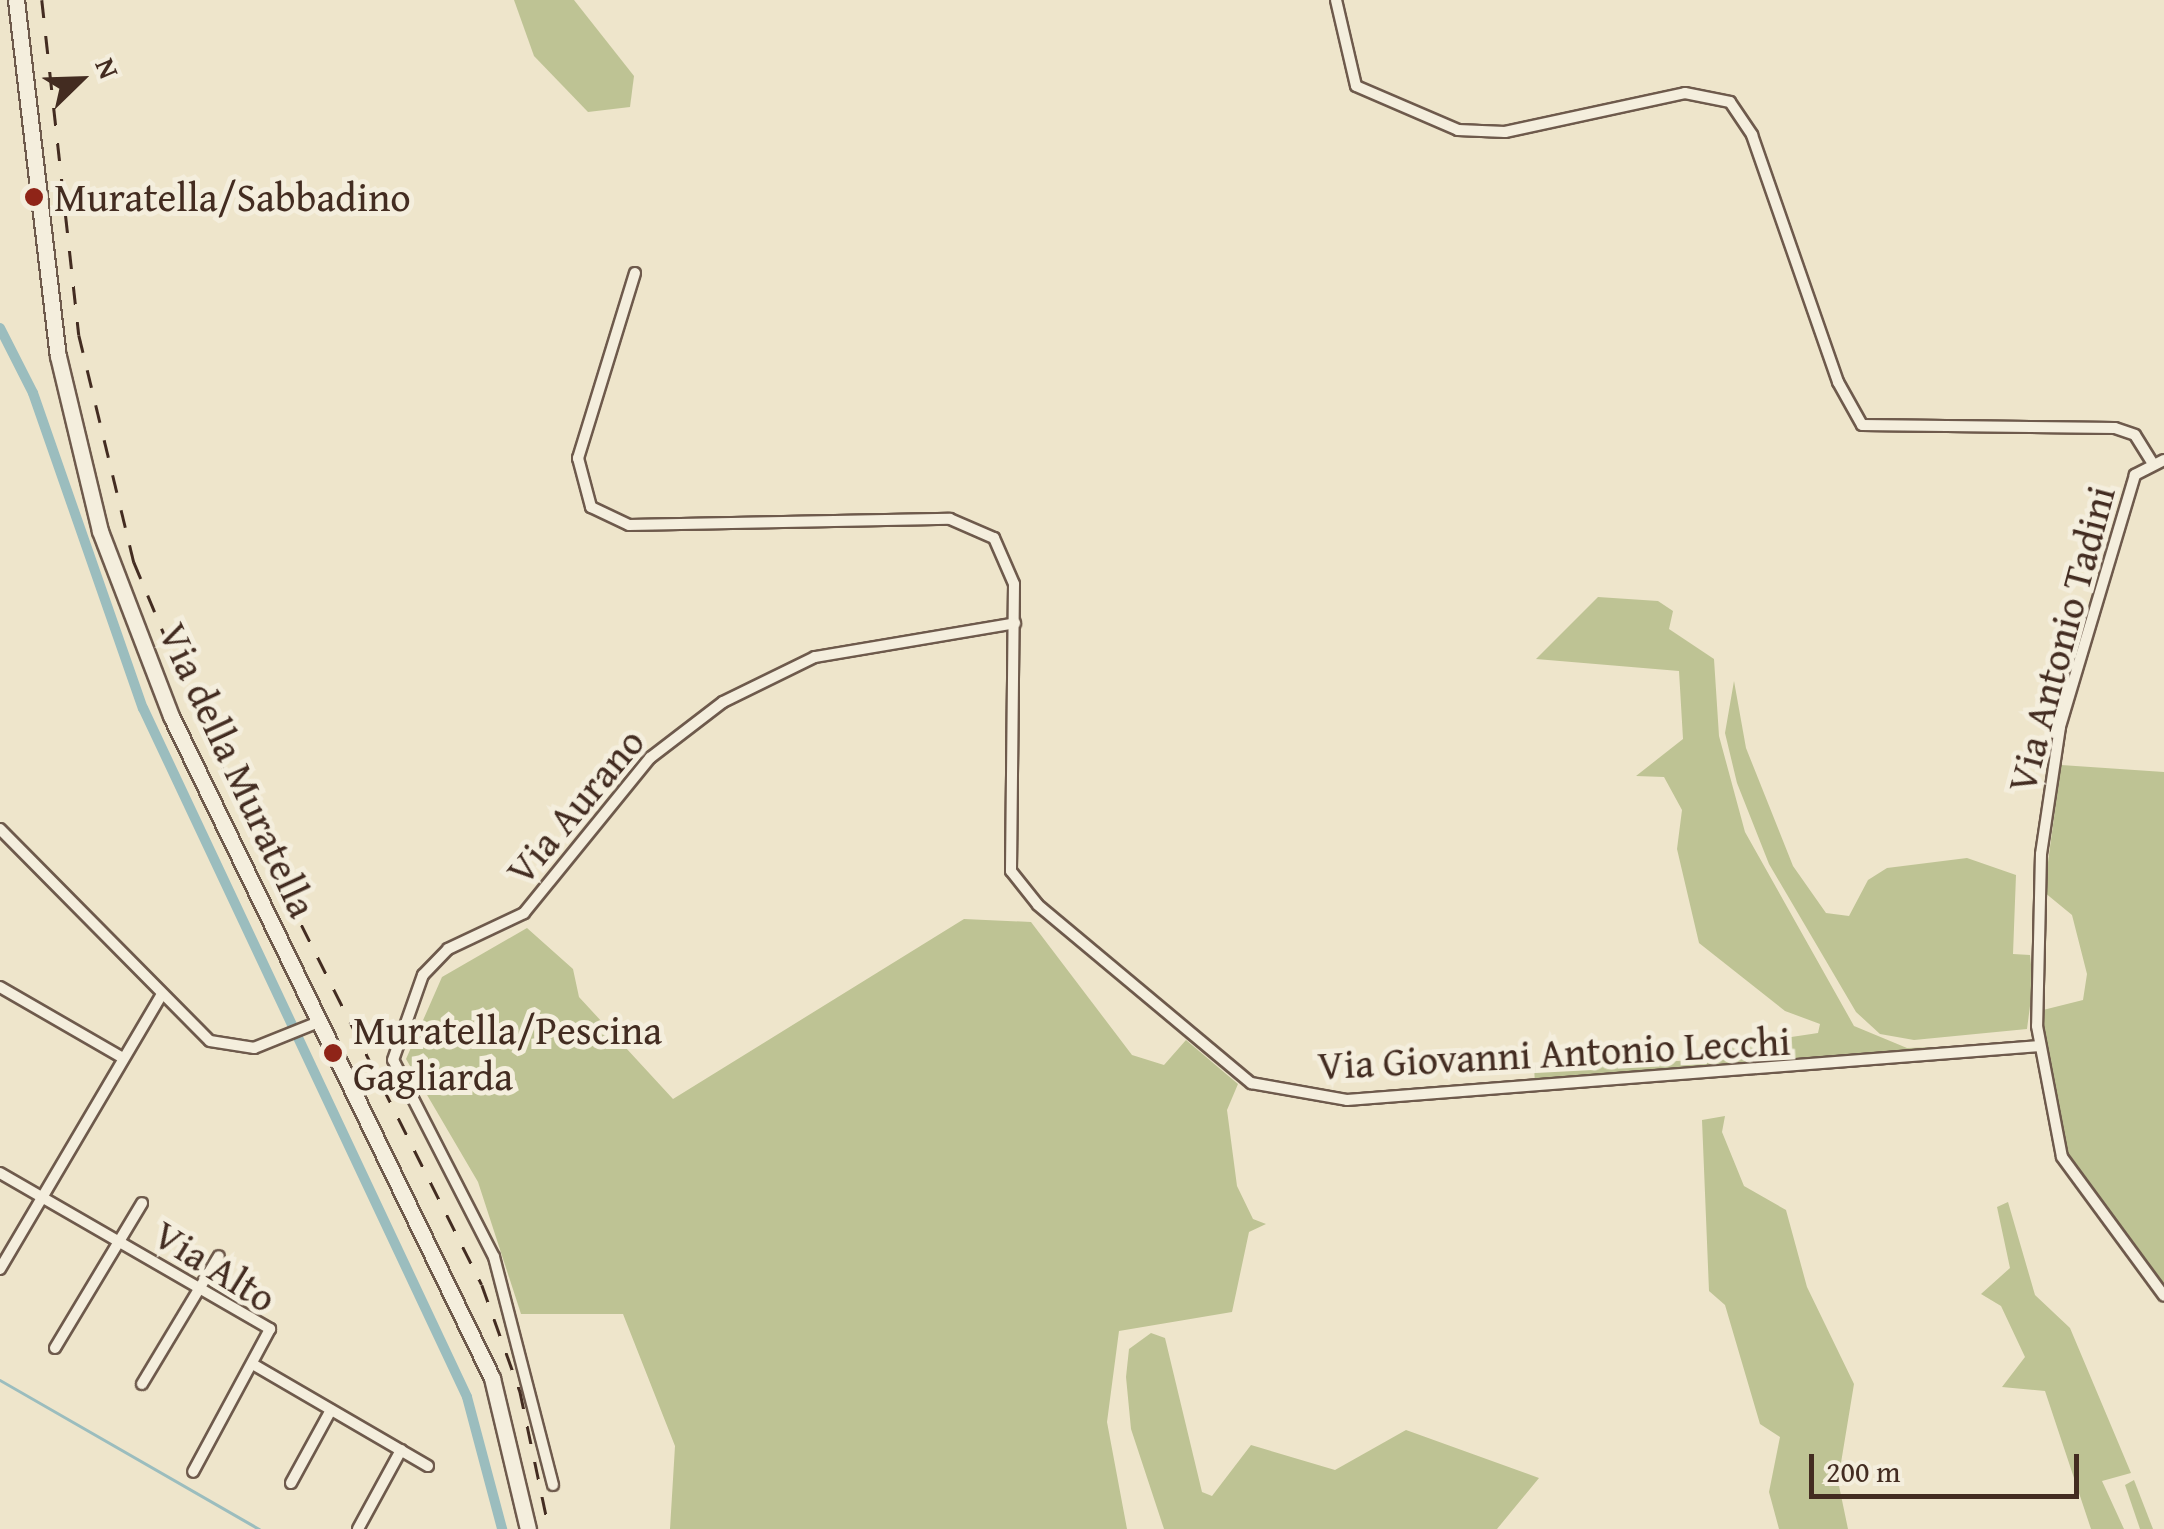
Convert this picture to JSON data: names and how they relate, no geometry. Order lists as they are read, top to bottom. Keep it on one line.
{"streets":{"street":["Via Antonio Tadini","Via della Muratella","Via Aurano","Via Giovanni Antonio Lecchi","Via Alto"]},"crossings":[["Via Antonio Tadini","Via Giovanni Antonio Lecchi"],["Via Aurano","Via Giovanni Antonio Lecchi"]],"places":["Muratella/Sabbadino","Muratella/Pescina Gagliarda"],"scale_bar":"200 m","north":"top right"}
